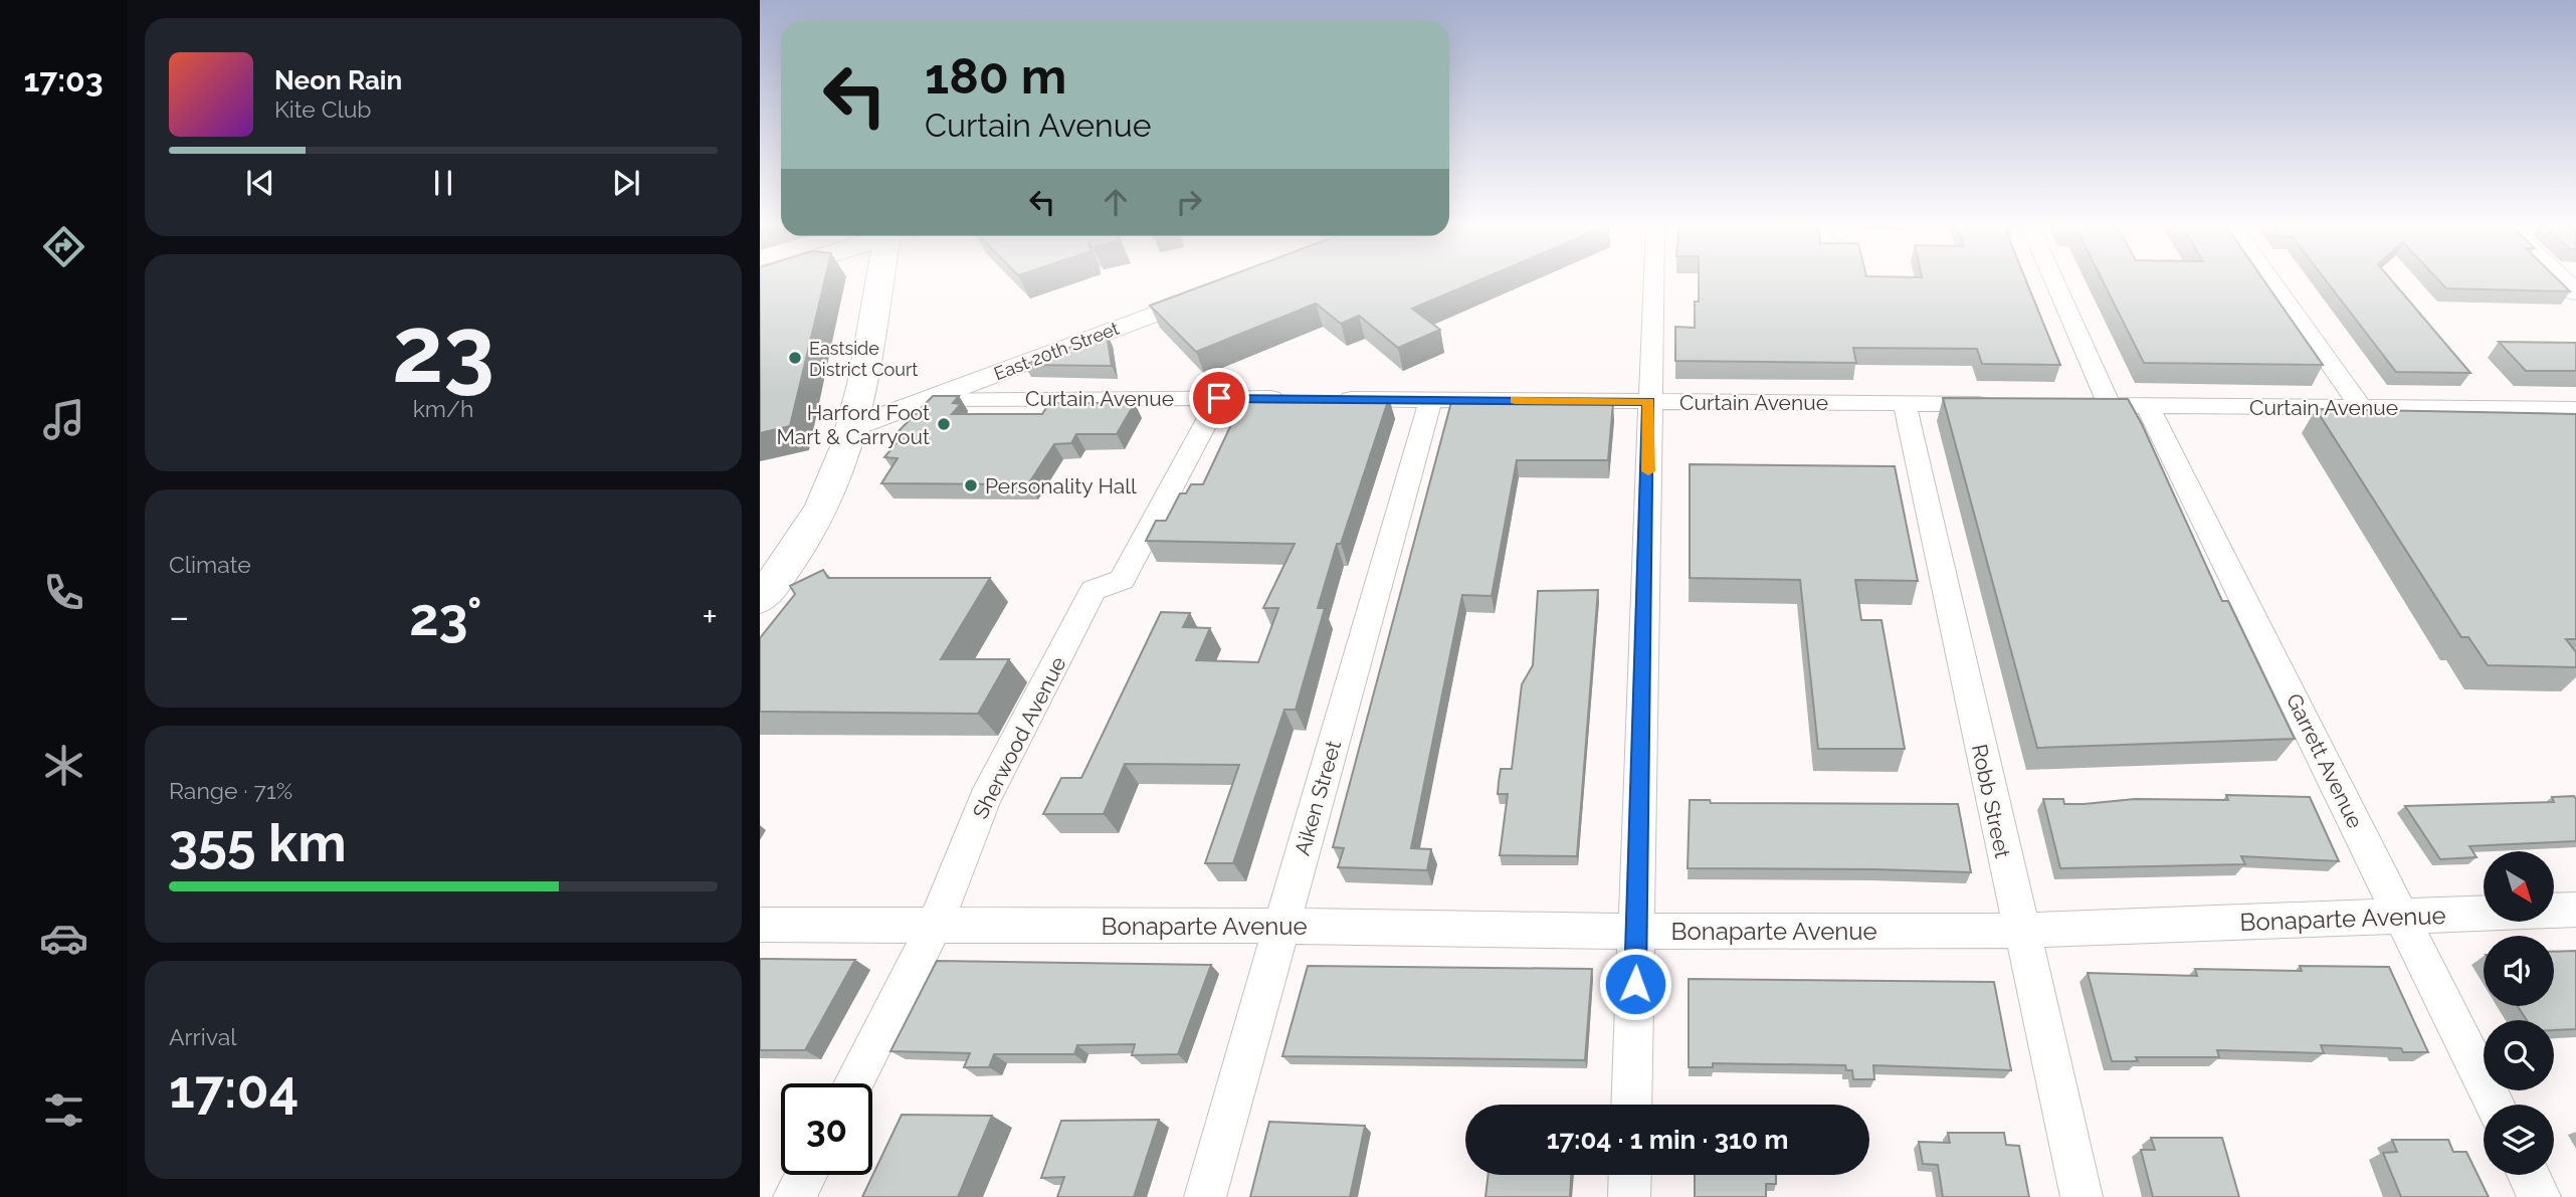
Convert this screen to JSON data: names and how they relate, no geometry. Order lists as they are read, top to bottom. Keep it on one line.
{"streets":{"street":["East 20th Street","Curtain Avenue","Sherwood Avenue","Garrett Avenue","Aiken Street","Robb Street","Bonaparte Avenue"]},"crossings":[["East 20th Street","Curtain Avenue"],["Curtain Avenue","Sherwood Avenue"],["Curtain Avenue","Garrett Avenue"],["Curtain Avenue","Aiken Street"],["Curtain Avenue","Robb Street"],["Sherwood Avenue","Bonaparte Avenue"],["Garrett Avenue","Bonaparte Avenue"],["Aiken Street","Bonaparte Avenue"],["Robb Street","Bonaparte Avenue"]],"places":["Eastside District Court","Harford Foot Mart & Carryout","Personality Hall"],"north":"bottom right","page":{"tabs":"17:03","turn":["180 m","Curtain Avenue"],"song":["Neon Rain","Kite Club"],"tile":[["23","km/h"],"Climate",["Range · 71%","355 km"],["Arrival","17:04"]],"heat":["−","23°","+"],"limit":"30","trip":"17:04 · 1 min · 310 m"}}
